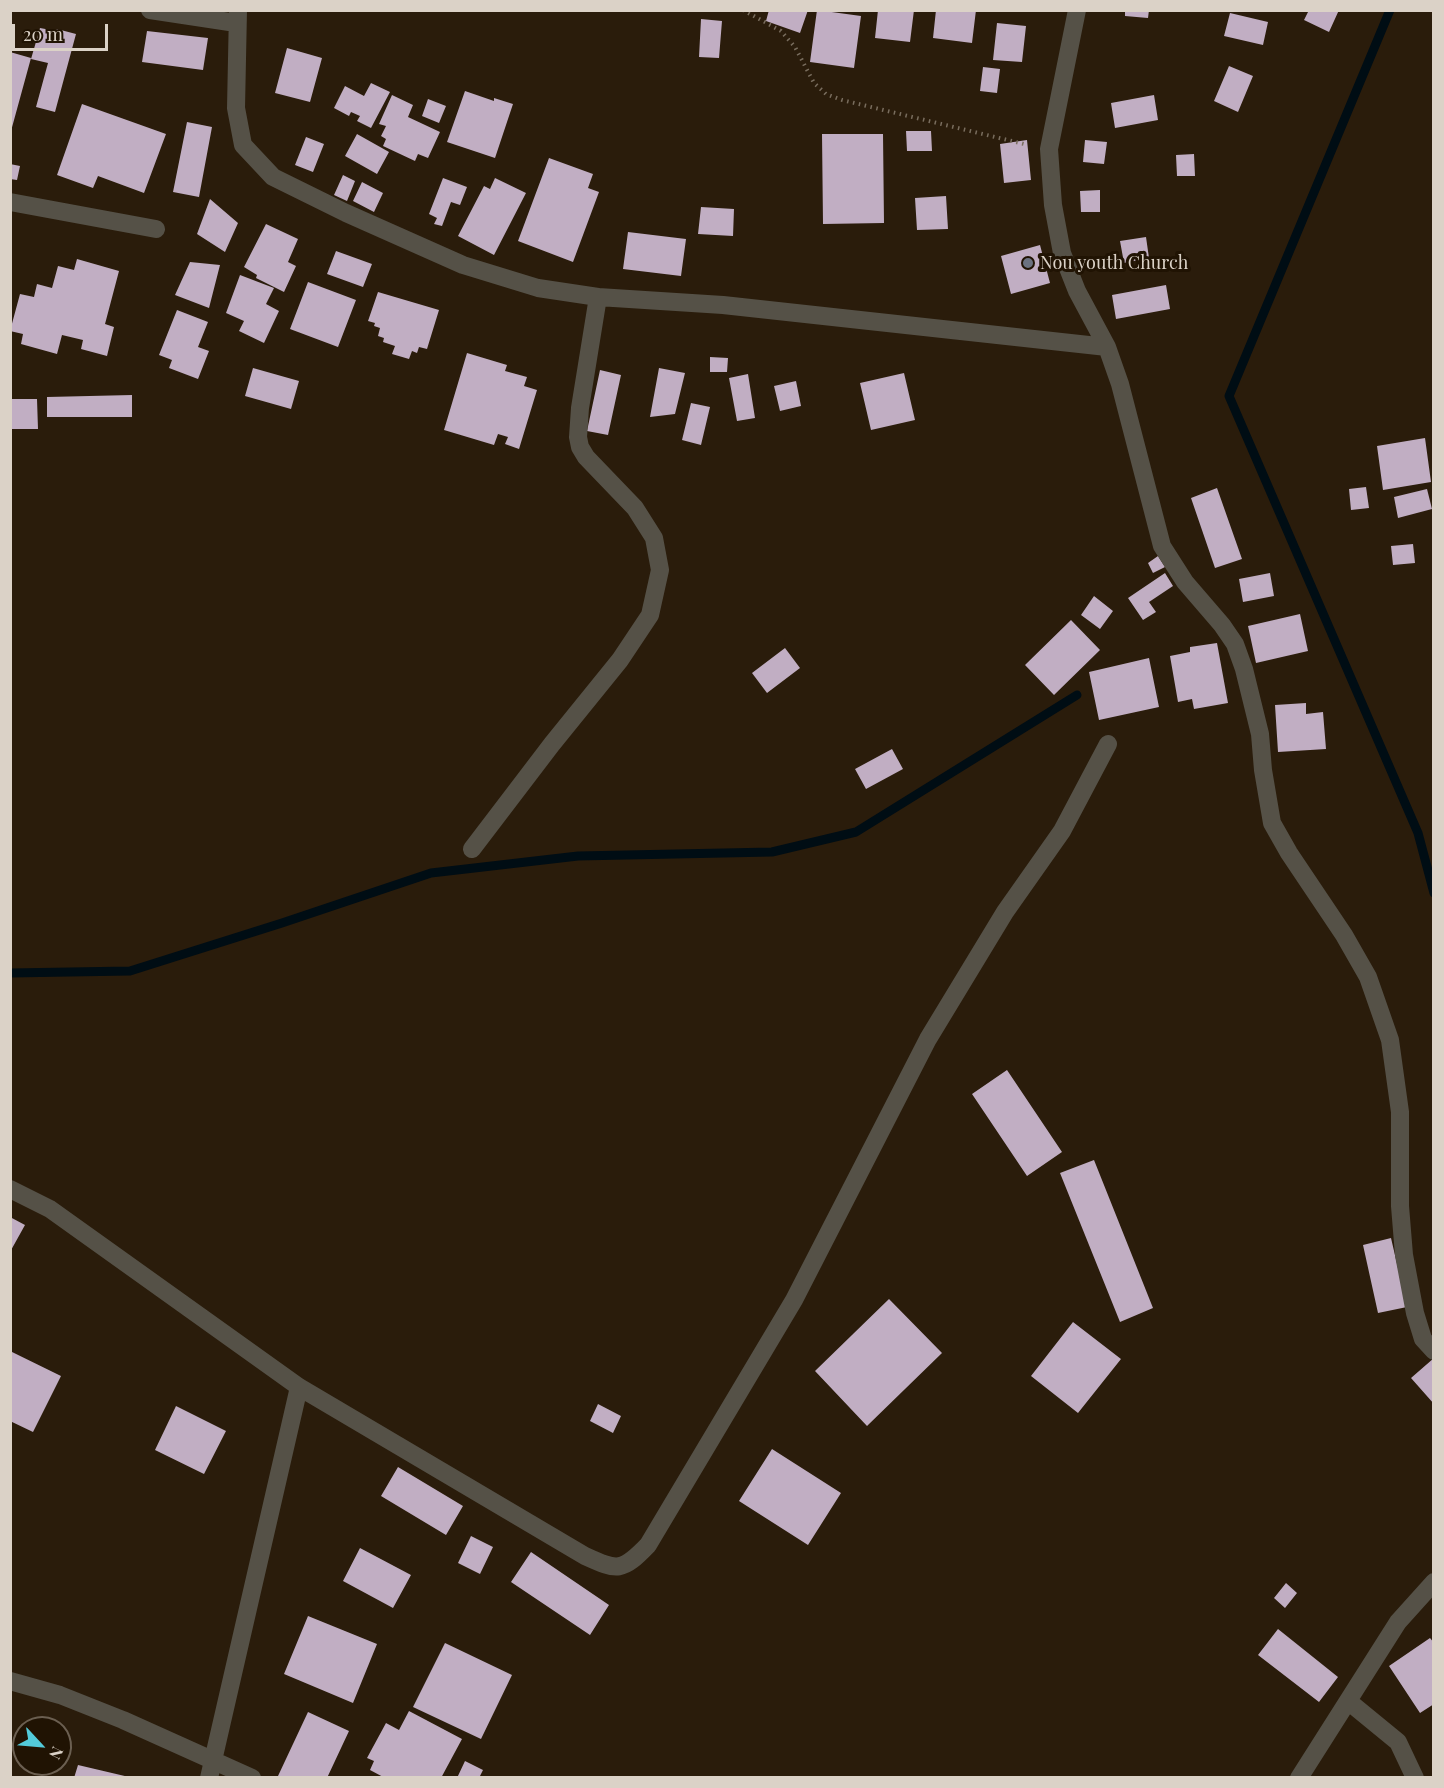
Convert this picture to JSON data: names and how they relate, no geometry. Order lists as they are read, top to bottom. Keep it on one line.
{"places":["Nou youth Church"],"scale_bar":"20 m","north":"bottom right"}
